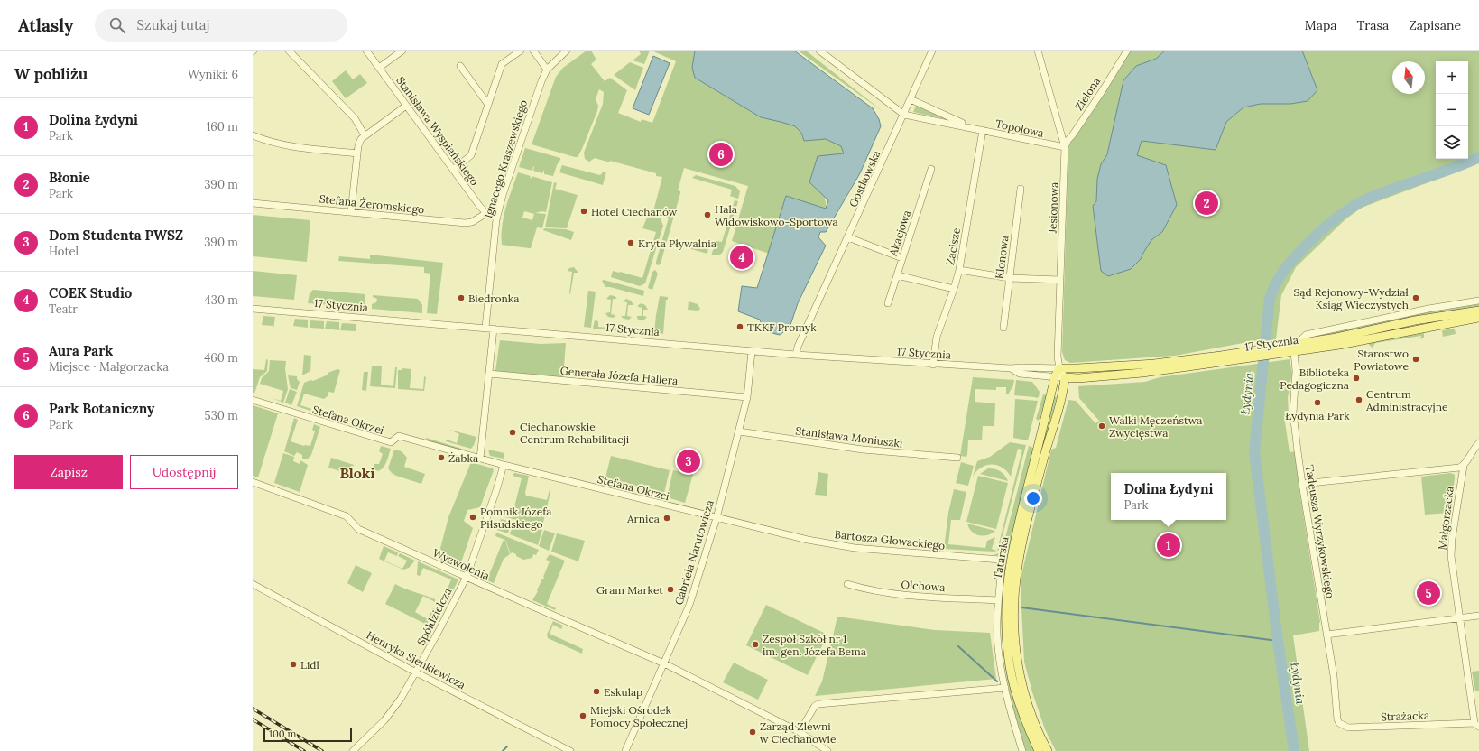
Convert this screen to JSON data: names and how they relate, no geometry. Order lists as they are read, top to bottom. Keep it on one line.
{"streets":{"main road":["17 Stycznia","Tatarska"],"street":["Zielona","Topolowa","Stanisława Wyspiańskiego","Ignacego Kraszewskiego","Gostkowska","Stefana Żeromskiego","Jesionowa","Akacjowa","Zacisze","Klonowa","Generała Józefa Hallera","Stefana Okrzei","Stanisława Moniuszki","Małgorzacka","Tadeusza Wyrzykowskiego","Bartosza Głowackiego","Gabriela Narutowicza","Wyzwolenia","Olchowa","Spółdzielcza","Henryka Sienkiewicza","Strażacka"]},"crossings":[["Zielona","Topolowa"],["Zielona","Jesionowa"],["Topolowa","Gostkowska"],["Topolowa","Jesionowa"],["Topolowa","Zacisze"],["Stanisława Wyspiańskiego","Ignacego Kraszewskiego"],["Stanisława Wyspiańskiego","Stefana Żeromskiego"],["Ignacego Kraszewskiego","17 Stycznia"],["Gostkowska","17 Stycznia"],["Jesionowa","17 Stycznia"],["Jesionowa","Tatarska"],["Zacisze","17 Stycznia"],["17 Stycznia","Tadeusza Wyrzykowskiego"],["17 Stycznia","Gabriela Narutowicza"],["17 Stycznia","Tatarska"],["Generała Józefa Hallera","Gabriela Narutowicza"],["Stefana Okrzei","Bartosza Głowackiego"],["Stefana Okrzei","Gabriela Narutowicza"],["Stefana Okrzei","Spółdzielcza"],["Stanisława Moniuszki","Gabriela Narutowicza"],["Małgorzacka","Strażacka"],["Tadeusza Wyrzykowskiego","Strażacka"],["Bartosza Głowackiego","Gabriela Narutowicza"],["Bartosza Głowackiego","Tatarska"],["Gabriela Narutowicza","Wyzwolenia"],["Tatarska","Olchowa"],["Wyzwolenia","Spółdzielcza"],["Spółdzielcza","Henryka Sienkiewicza"]],"districts":["Bloki"],"water":["Łydynia"],"places":["Hotel Ciechanów","Hala Widowiskowo-Sportowa","Kryta Pływalnia","Biedronka","Sąd Rejonowy-Wydział Ksiąg Wieczystych","TKKF Promyk","Starostwo Powiatowe","Biblioteka Pedagogiczna","Centrum Administracyjne","Łydynia Park","Walki Męczeństwa Zwycięstwa","Ciechanowskie Centrum Rehabilitacji","Żabka","Pomnik Józefa Piłsudskiego","Arnica","Gram Market","Zespół Szkół nr 1 im. gen. Józefa Bema","Lidl","Eskulap","Miejski Ośrodek Pomocy Społecznej","Zarząd Zlewni w Ciechanowie"],"scale_bar":"100 m","north":"top","page":{"header":"Atlasly","search":"Szukaj tutaj","nav":["Mapa","Trasa","Zapisane"],"heading":["W pobliżu","Wyniki: 6"],"map_buttons":["+","−"],"list":[{"mark":"1","name":"Dolina Łydyni","note":"Park","value":"160 m"},{"mark":"2","name":"Błonie","note":"Park","value":"390 m"},{"mark":"3","name":"Dom Studenta PWSZ","note":"Hotel","value":"390 m"},{"mark":"4","name":"COEK Studio","note":"Teatr","value":"430 m"},{"mark":"5","name":"Aura Park","note":"Miejsce · Małgorzacka","value":"460 m"},{"mark":"6","name":"Park Botaniczny","note":"Park","value":"530 m"}],"pins":["6","2","4","3","1","5"],"buttons":["Zapisz","Udostępnij"],"popup":["Dolina Łydyni","Park"],"scale":"100 m"}}
